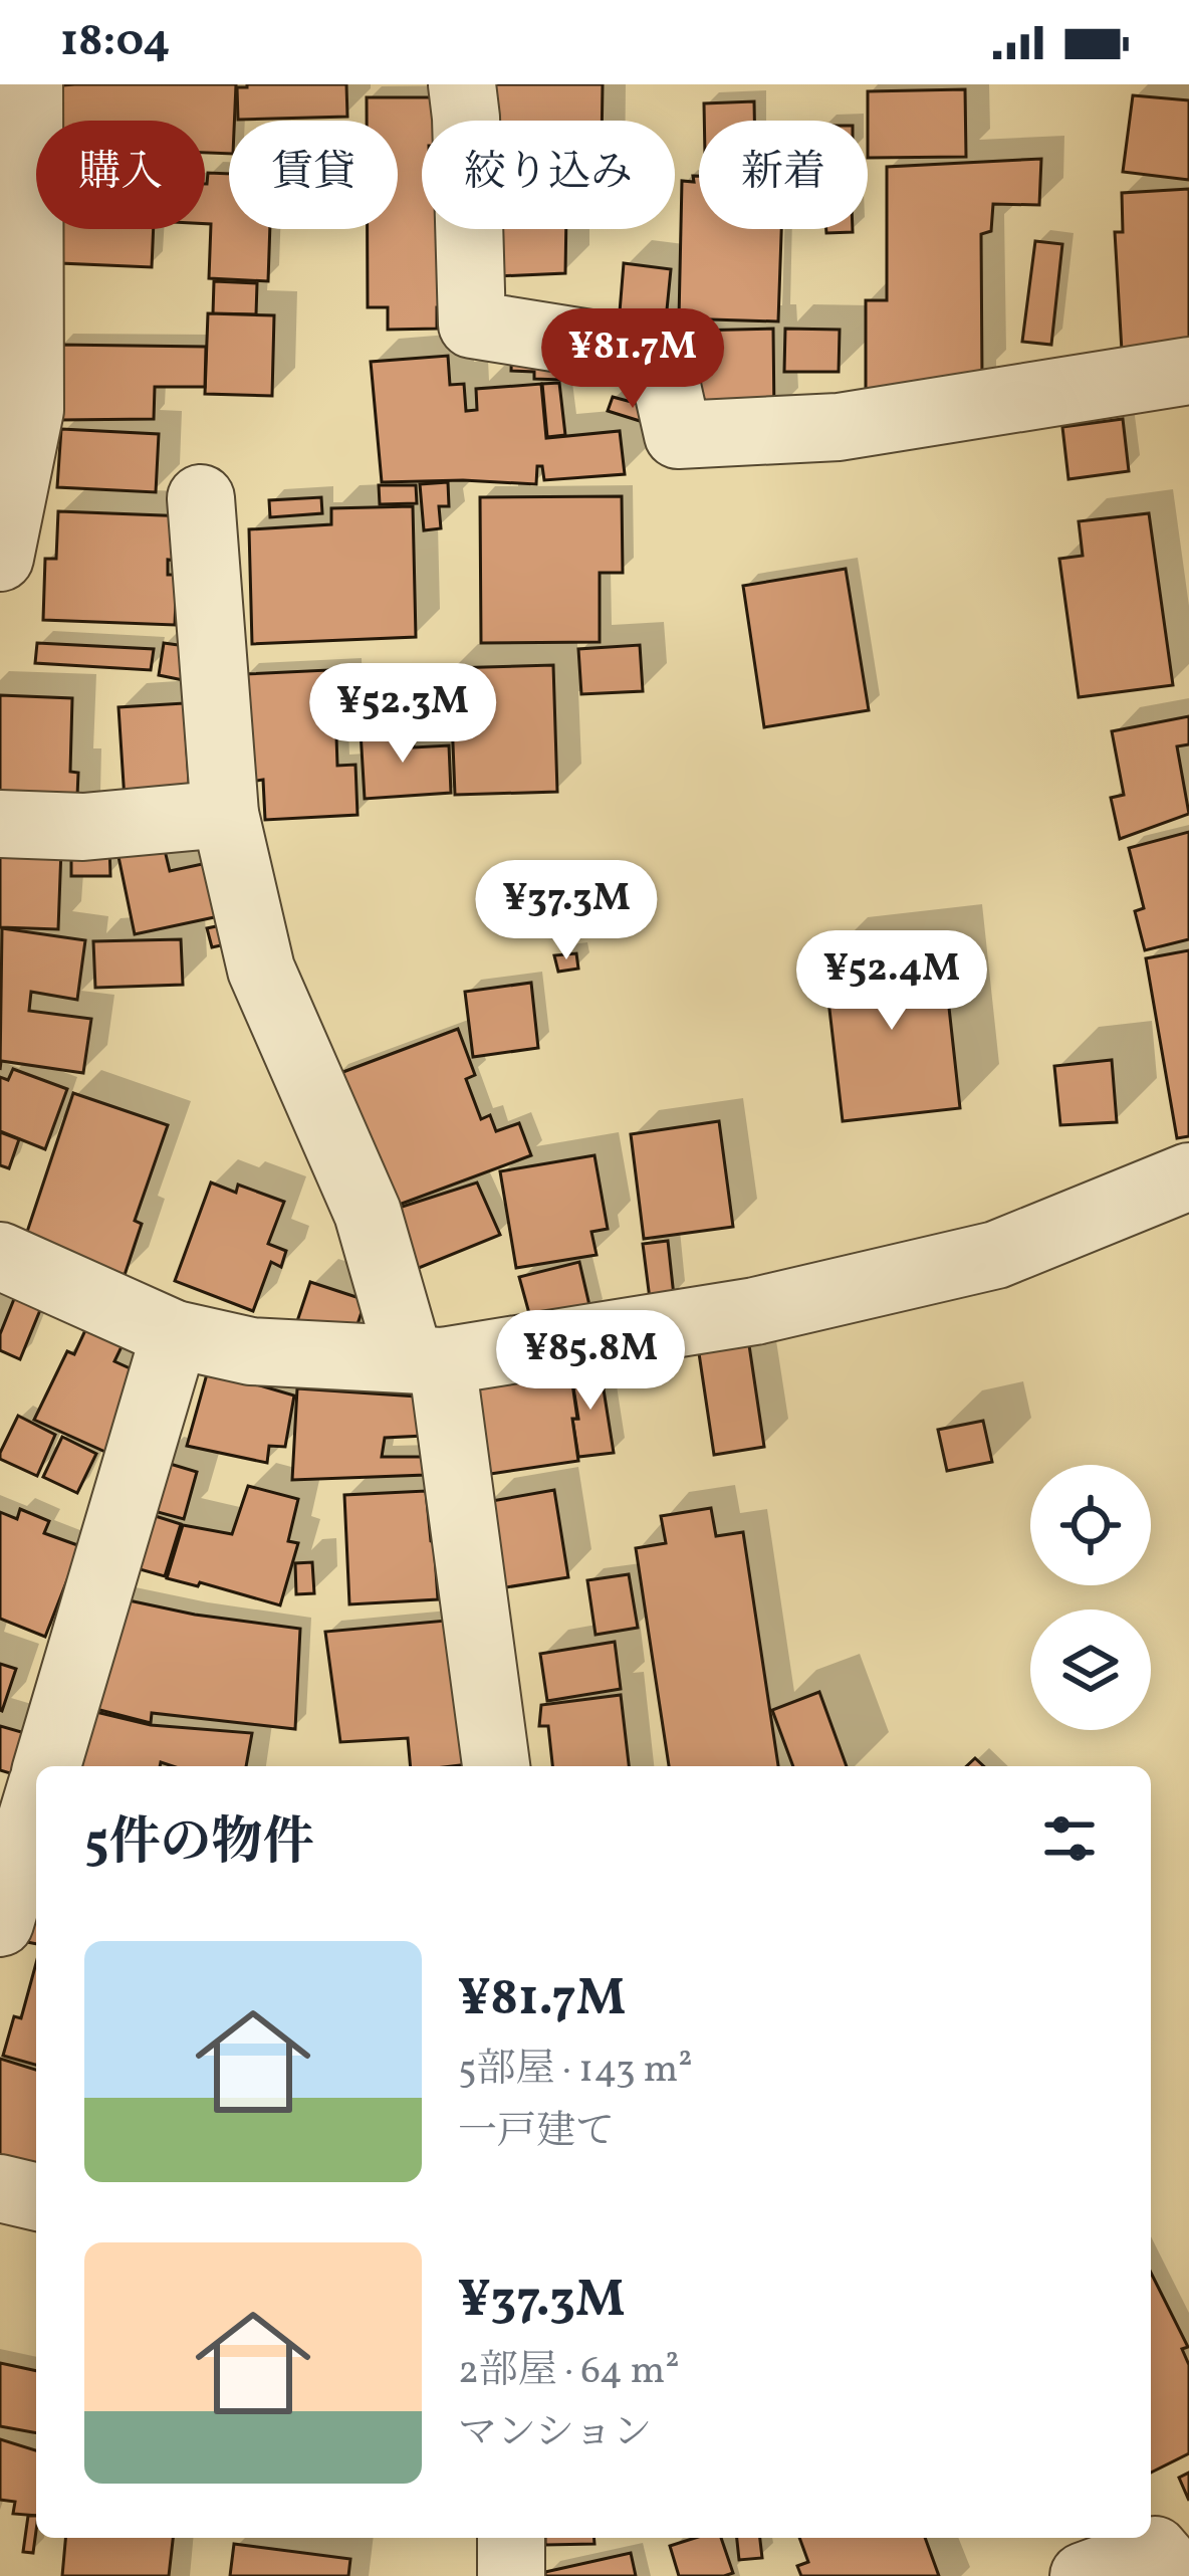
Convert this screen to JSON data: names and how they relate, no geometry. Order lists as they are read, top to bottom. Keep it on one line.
{"page":{"status":"18:04","chip":["購入","賃貸","絞り込み","新着"],"price":["¥81.7M","¥52.3M","¥37.3M","¥52.4M","¥85.8M"],"heading":"5件の物件","list":[{"name":"¥81.7M","note":"5部屋 · 143 m² · 一戸建て"},{"name":"¥37.3M","note":"2部屋 · 64 m² · マンション"}]}}
